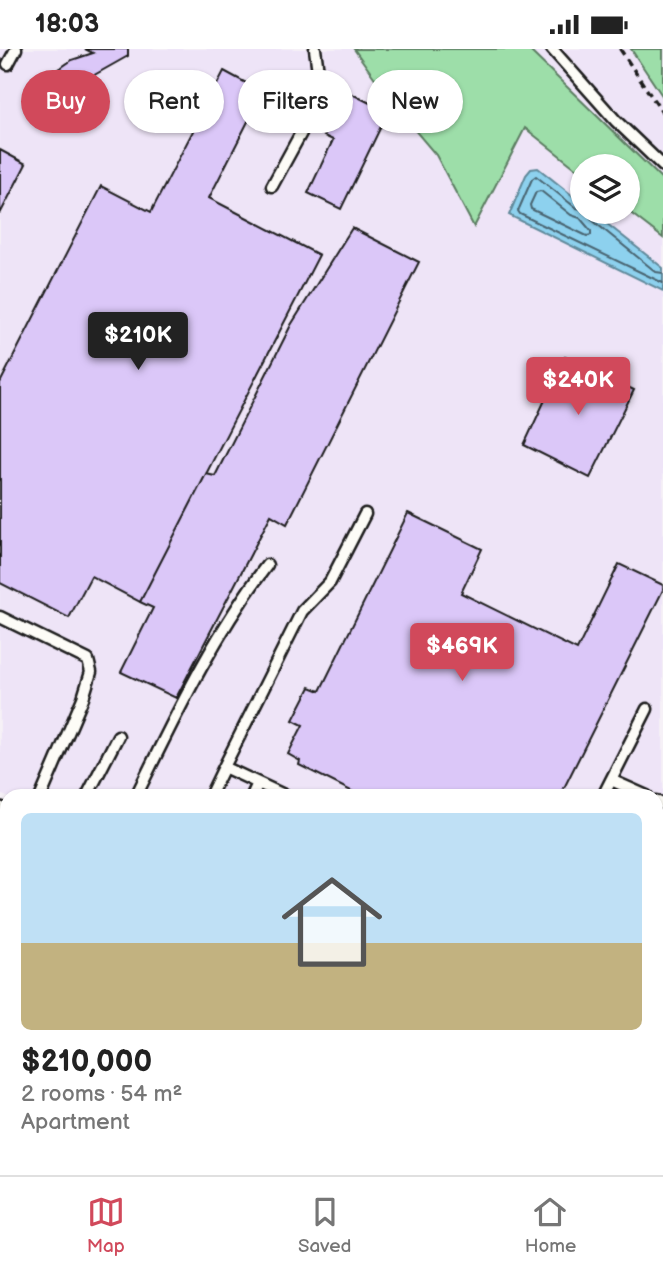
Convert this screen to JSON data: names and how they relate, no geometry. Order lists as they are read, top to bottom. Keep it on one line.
{"page":{"status":"18:03","chip":["Buy","Rent","Filters","New"],"price":["$210K","$240K","$469K"],"list":[{"name":"$210,000","note":"2 rooms · 54 m² · Apartment"}],"tabs":["Map","Saved","Home"]}}
